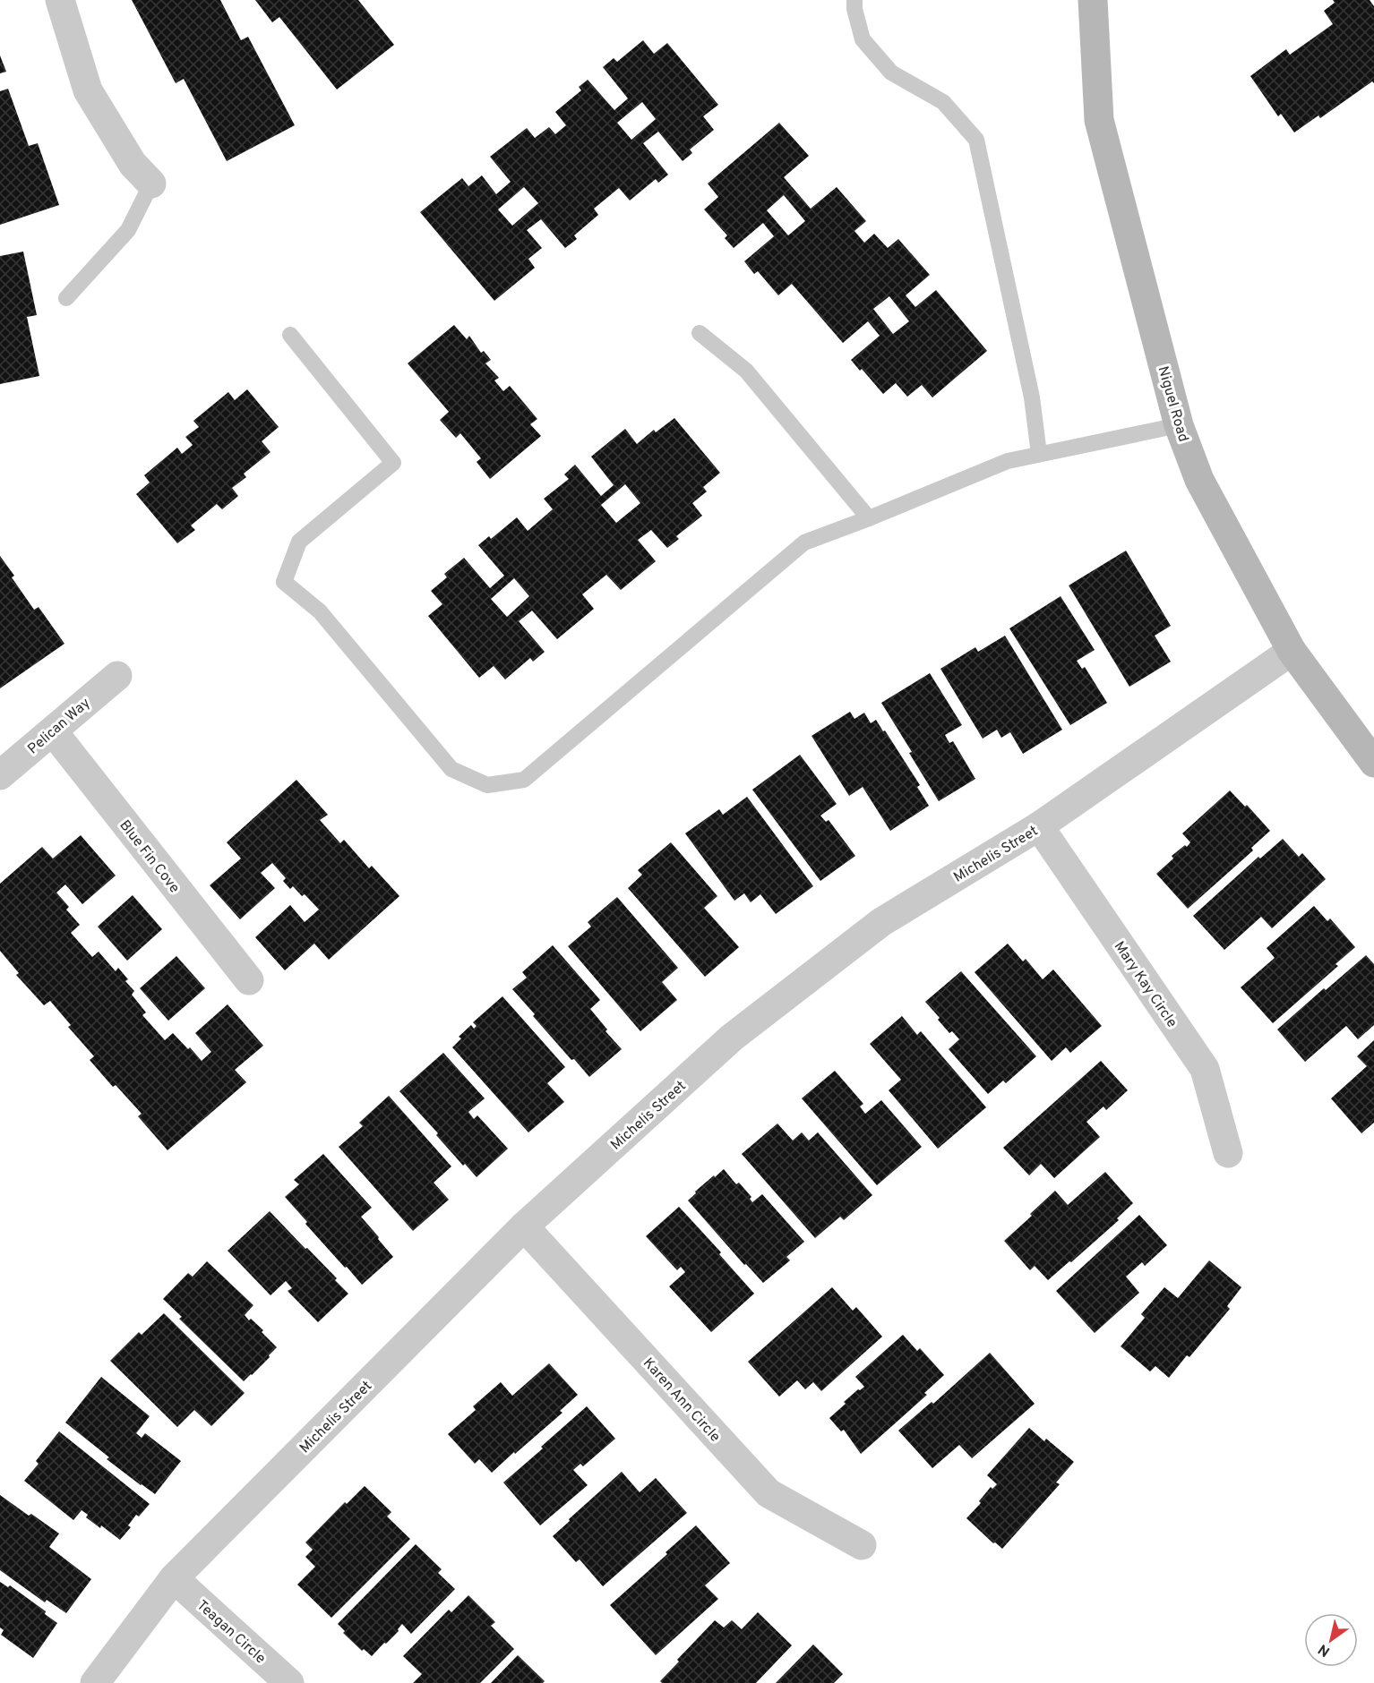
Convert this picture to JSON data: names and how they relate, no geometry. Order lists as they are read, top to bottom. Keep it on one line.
{"streets":{"main road":["Niguel Road"],"street":["Pelican Way","Michelis Street","Blue Fin Cove","Mary Kay Circle","Karen Ann Circle","Teagan Circle"]},"crossings":[["Niguel Road","Michelis Street"],["Pelican Way","Blue Fin Cove"],["Michelis Street","Mary Kay Circle"],["Michelis Street","Karen Ann Circle"],["Michelis Street","Teagan Circle"]],"north":"bottom left"}
